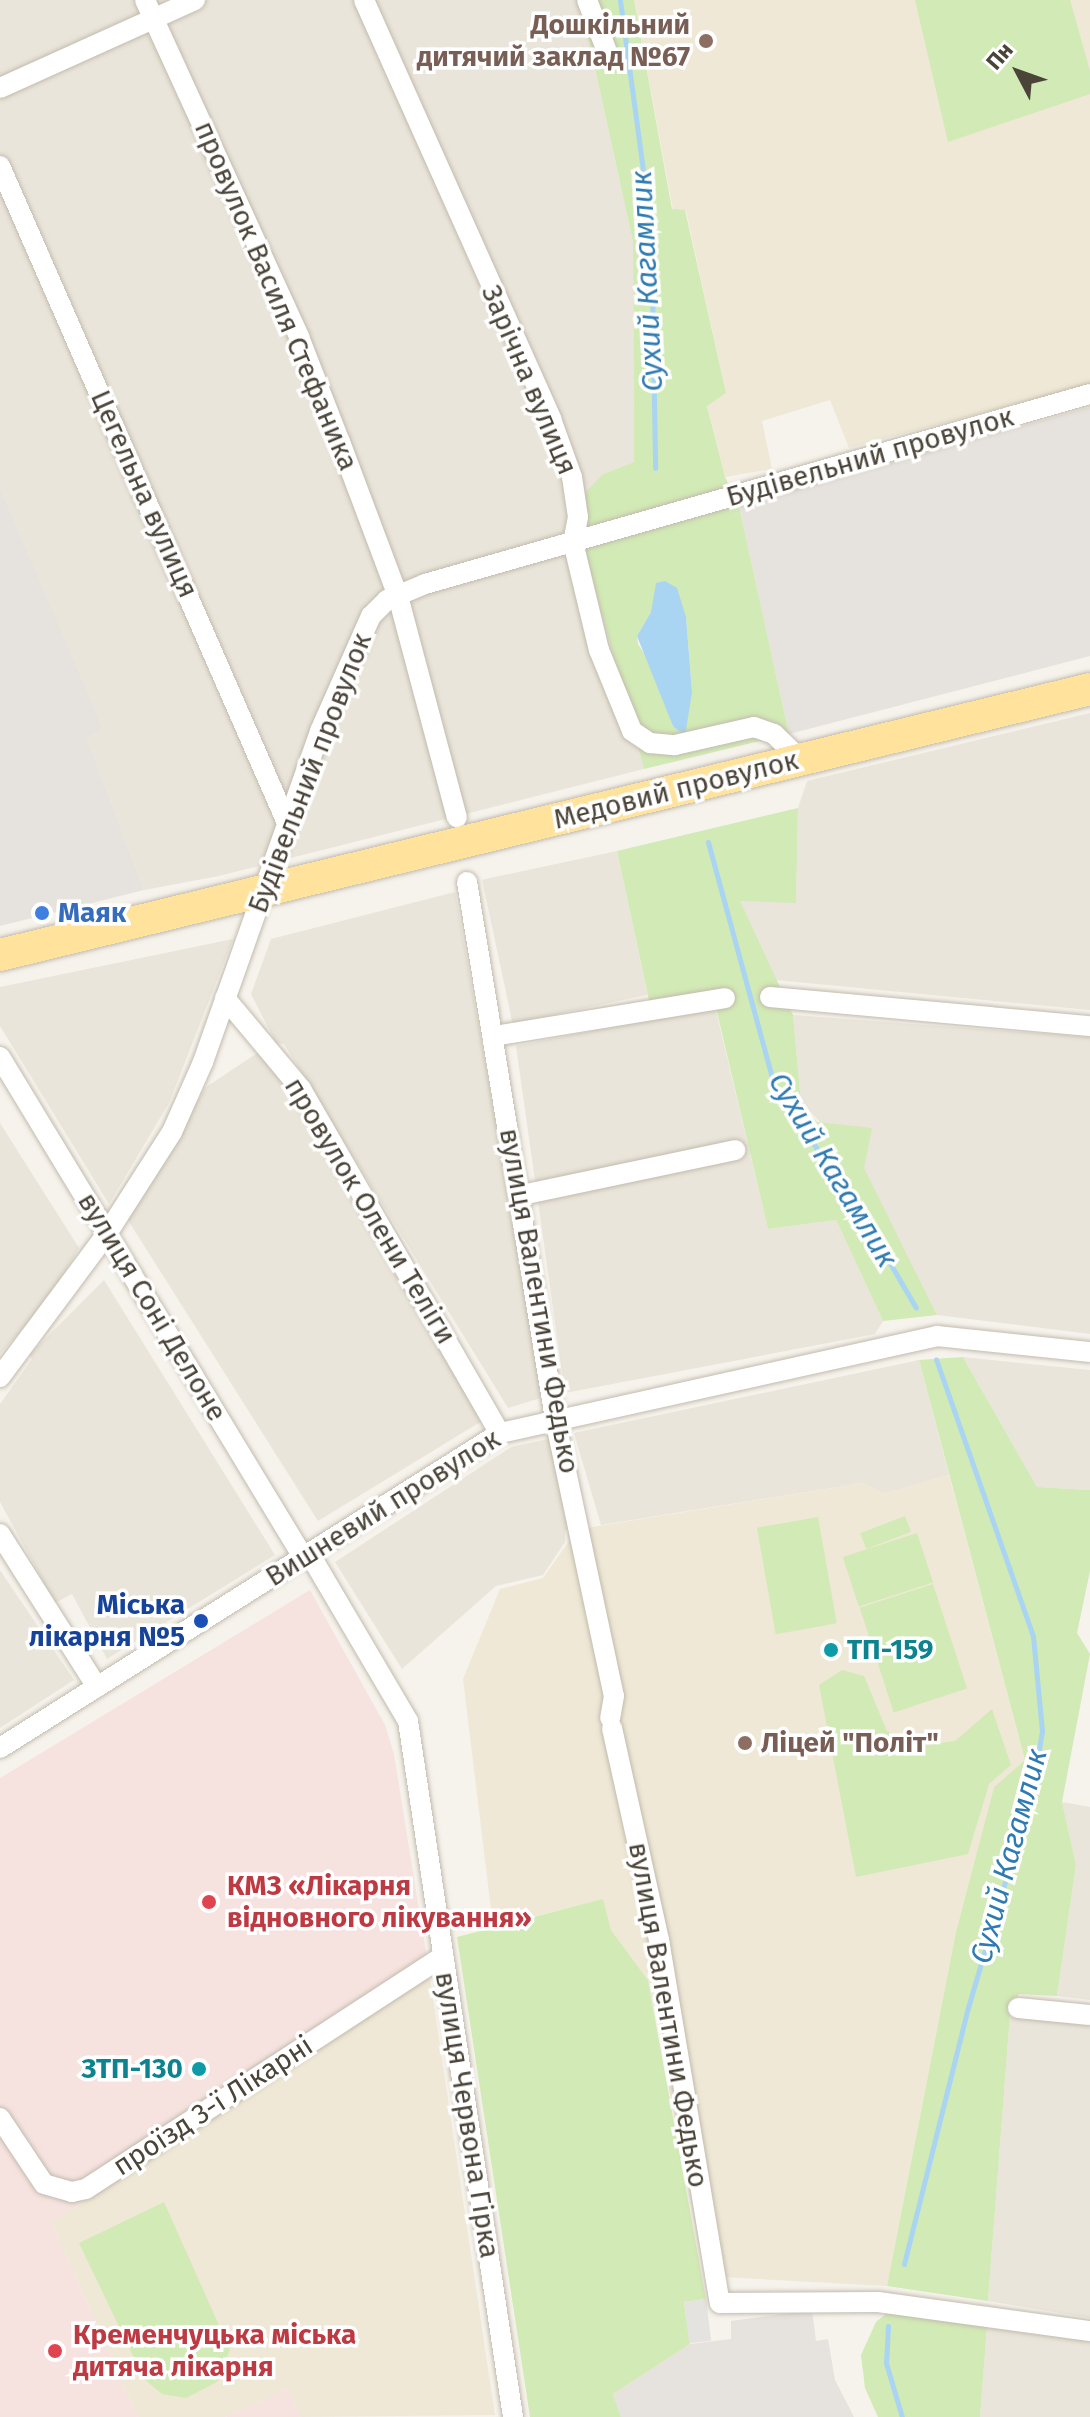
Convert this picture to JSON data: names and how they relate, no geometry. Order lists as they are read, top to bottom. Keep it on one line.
{"streets":{"main road":["Медовий провулок"],"street":["провулок Василя Стефаника","Зарічна вулиця","Будівельний провулок","Цегельна вулиця","провулок Олени Теліги","вулиця Валентини Федько","вулиця Соні Делоне","Вишневий провулок","проїзд 3-ї Лікарні","вулиця Червона Гірка"]},"crossings":[["провулок Василя Стефаника","Будівельний провулок"],["Зарічна вулиця","Будівельний провулок"],["Зарічна вулиця","Медовий провулок"],["Будівельний провулок","Цегельна вулиця"],["Будівельний провулок","Медовий провулок"],["Будівельний провулок","провулок Олени Теліги"],["Будівельний провулок","вулиця Соні Делоне"],["провулок Олени Теліги","Вишневий провулок"],["вулиця Валентини Федько","Вишневий провулок"],["вулиця Соні Делоне","Вишневий провулок"],["вулиця Соні Делоне","вулиця Червона Гірка"],["Вишневий провулок","вулиця Червона Гірка"],["проїзд 3-ї Лікарні","вулиця Червона Гірка"]],"water":["Сухий Кагамлик"],"places":["Дошкільний дитячий заклад №67","Маяк","Міська лікарня №5","ТП-159","Ліцей \"Політ\"","КМЗ «Лікарня відновного лікування»","ЗТП-130","Кременчуцька міська дитяча лікарня"],"north":"top left"}
